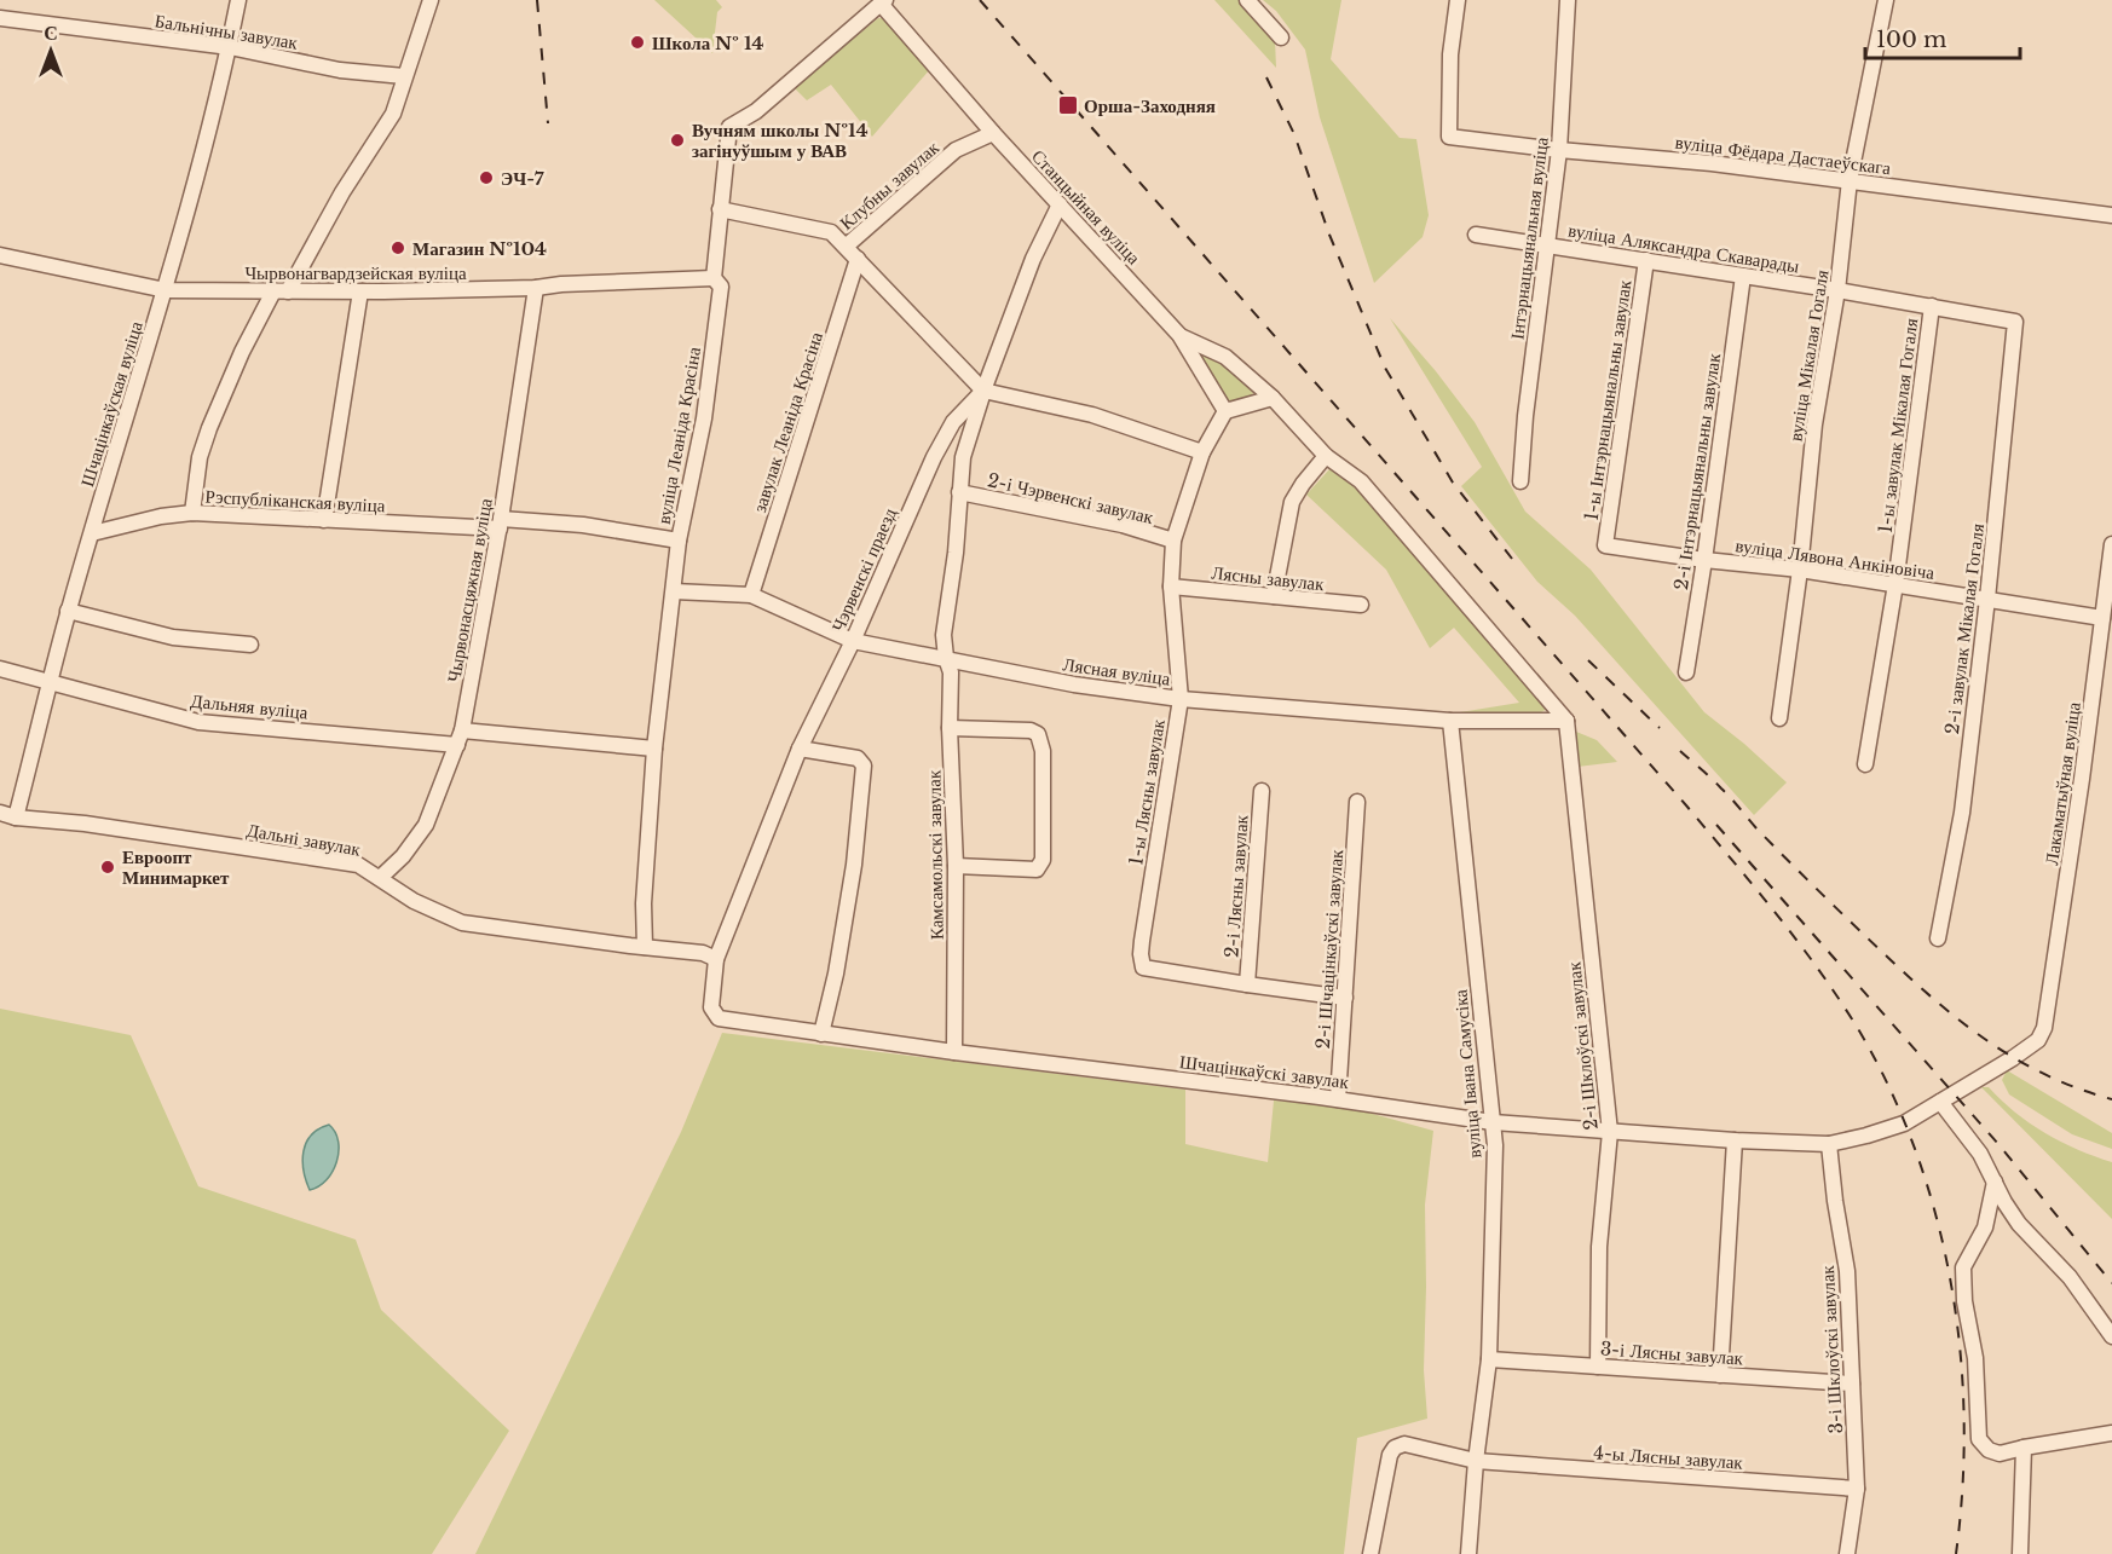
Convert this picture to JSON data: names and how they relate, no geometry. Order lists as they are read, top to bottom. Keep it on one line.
{"streets":{"street":["Бальнічны завулак","вуліца Фёдара Дастаеўскага","Клубны завулак","Станцыйная вуліца","Інтэрнацыянальная вуліца","вуліца Аляксандра Скаварады","Чырвонагвардзейская вуліца","вуліца Мікалая Гогаля","1-ы Інтэрнацыянальны завулак","Шчацінкаўская вуліца","завулак Леаніда Красіна","1-ы завулак Мікалая Гогаля","вуліца Леаніда Красіна","2-і Інтэрнацыянальны завулак","2-і Чэрвенскі завулак","Рэспубліканская вуліца","вуліца Лявона Анкіновіча","Чэрвенскі праезд","Лясны завулак","Чырвонасцяжная вуліца","2-і завулак Мікалая Гогаля","Лясная вуліца","Дальняя вуліца","Лакаматыўная вуліца","1-ы Лясны завулак","Дальні завулак","Камсамольскі завулак","2-і Лясны завулак","2-і Шчацінкаўскі завулак","2-і Шклоўскі завулак","Шчацінкаўскі завулак","вуліца Івана Самусіка","3-і Шклоўскі завулак","3-і Лясны завулак","4-ы Лясны завулак"]},"crossings":[["Бальнічны завулак","Шчацінкаўская вуліца"],["вуліца Фёдара Дастаеўскага","Інтэрнацыянальная вуліца"],["вуліца Фёдара Дастаеўскага","вуліца Мікалая Гогаля"],["Клубны завулак","Станцыйная вуліца"],["Станцыйная вуліца","вуліца Леаніда Красіна"],["Станцыйная вуліца","Чэрвенскі праезд"],["Інтэрнацыянальная вуліца","вуліца Аляксандра Скаварады"],["вуліца Аляксандра Скаварады","вуліца Мікалая Гогаля"],["вуліца Аляксандра Скаварады","1-ы Інтэрнацыянальны завулак"],["вуліца Аляксандра Скаварады","1-ы завулак Мікалая Гогаля"],["вуліца Аляксандра Скаварады","2-і Інтэрнацыянальны завулак"],["вуліца Аляксандра Скаварады","2-і завулак Мікалая Гогаля"],["Чырвонагвардзейская вуліца","Шчацінкаўская вуліца"],["Чырвонагвардзейская вуліца","вуліца Леаніда Красіна"],["Чырвонагвардзейская вуліца","Чырвонасцяжная вуліца"],["вуліца Мікалая Гогаля","вуліца Лявона Анкіновіча"],["1-ы Інтэрнацыянальны завулак","вуліца Лявона Анкіновіча"],["Шчацінкаўская вуліца","Рэспубліканская вуліца"],["Шчацінкаўская вуліца","Дальняя вуліца"],["Шчацінкаўская вуліца","Дальні завулак"],["завулак Леаніда Красіна","Лясная вуліца"],["1-ы завулак Мікалая Гогаля","вуліца Лявона Анкіновіча"],["вуліца Леаніда Красіна","Рэспубліканская вуліца"],["вуліца Леаніда Красіна","Лясная вуліца"],["вуліца Леаніда Красіна","Дальняя вуліца"],["вуліца Леаніда Красіна","Дальні завулак"],["2-і Інтэрнацыянальны завулак","вуліца Лявона Анкіновіча"],["2-і Чэрвенскі завулак","1-ы Лясны завулак"],["2-і Чэрвенскі завулак","Камсамольскі завулак"],["Рэспубліканская вуліца","Чырвонасцяжная вуліца"],["вуліца Лявона Анкіновіча","2-і завулак Мікалая Гогаля"],["вуліца Лявона Анкіновіча","Лакаматыўная вуліца"],["Чэрвенскі праезд","Лясная вуліца"],["Чэрвенскі праезд","Дальні завулак"],["Чэрвенскі праезд","Камсамольскі завулак"],["Чэрвенскі праезд","Шчацінкаўскі завулак"],["Лясны завулак","1-ы Лясны завулак"],["Чырвонасцяжная вуліца","Дальняя вуліца"],["Чырвонасцяжная вуліца","Дальні завулак"],["Лясная вуліца","1-ы Лясны завулак"],["Лясная вуліца","Камсамольскі завулак"],["Лясная вуліца","2-і Шклоўскі завулак"],["Лясная вуліца","вуліца Івана Самусіка"],["Лакаматыўная вуліца","Шчацінкаўскі завулак"],["1-ы Лясны завулак","2-і Лясны завулак"],["Дальні завулак","Шчацінкаўскі завулак"],["Камсамольскі завулак","Шчацінкаўскі завулак"],["2-і Шчацінкаўскі завулак","Шчацінкаўскі завулак"],["2-і Шклоўскі завулак","Шчацінкаўскі завулак"],["2-і Шклоўскі завулак","3-і Лясны завулак"],["Шчацінкаўскі завулак","вуліца Івана Самусіка"],["Шчацінкаўскі завулак","3-і Шклоўскі завулак"],["вуліца Івана Самусіка","3-і Лясны завулак"],["вуліца Івана Самусіка","4-ы Лясны завулак"],["3-і Шклоўскі завулак","3-і Лясны завулак"],["3-і Шклоўскі завулак","4-ы Лясны завулак"]],"places":{"other":["Школа № 14","Вучням школы №14 загінуўшым у ВАВ","ЭЧ-7","Магазин №104","Евроопт Минимаркет"],"transit":["Орша-Заходняя"]},"scale_bar":"100 m","north":"top"}
